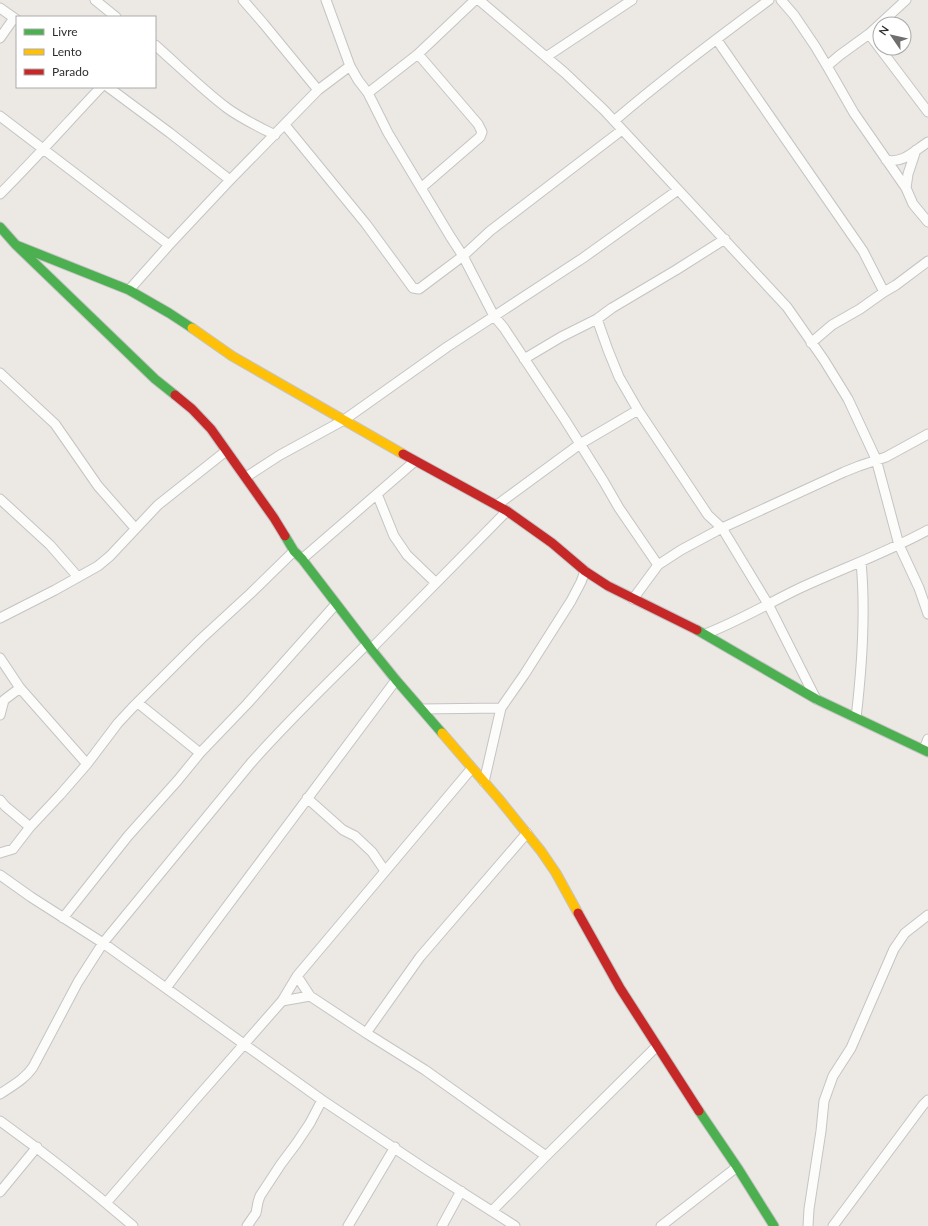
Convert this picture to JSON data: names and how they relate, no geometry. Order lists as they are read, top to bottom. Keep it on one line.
{"legend":["Livre","Lento","Parado"],"north":"top left"}
